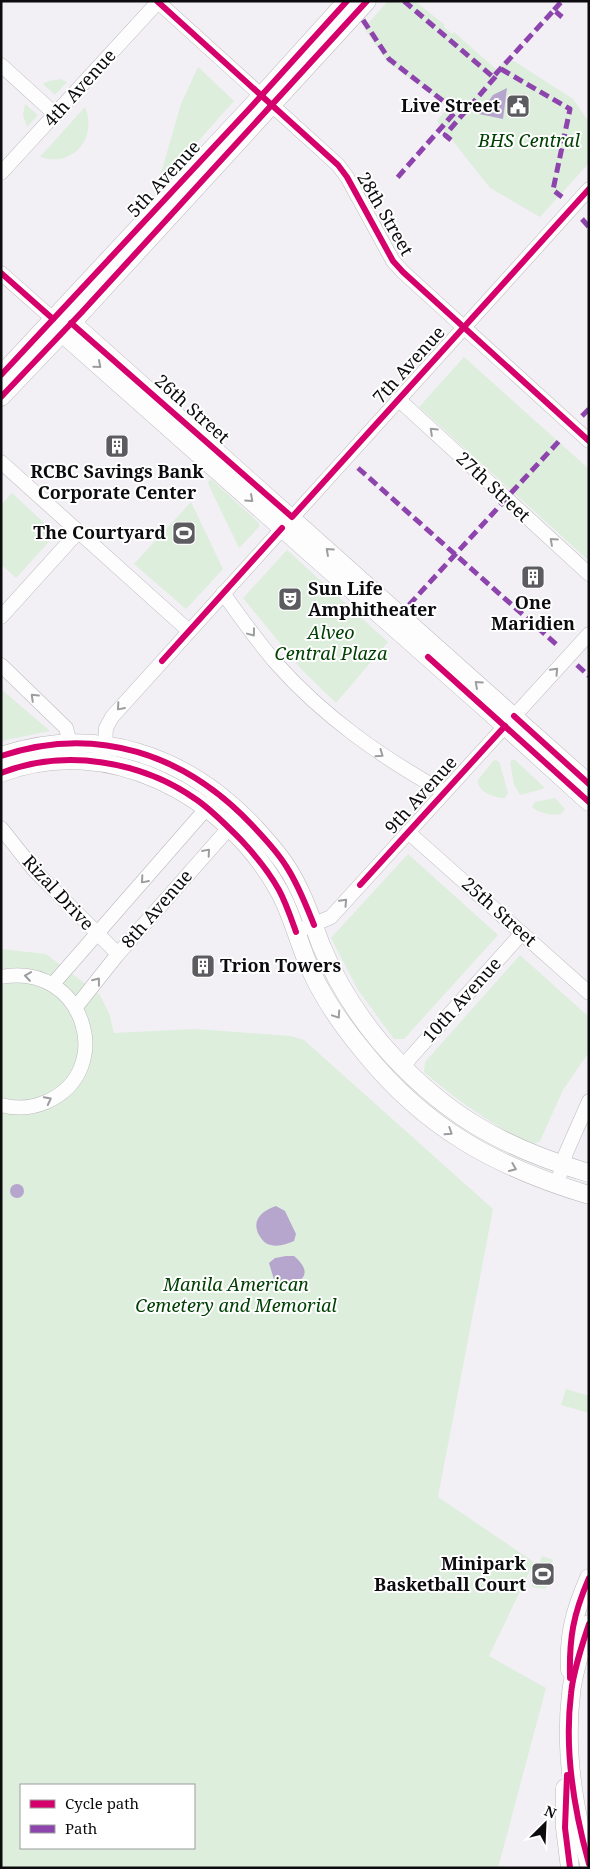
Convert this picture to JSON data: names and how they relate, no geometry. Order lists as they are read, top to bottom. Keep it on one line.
{"streets":{"main road":["5th Avenue","26th Street"],"street":["4th Avenue","28th Street","7th Avenue","27th Street","9th Avenue","Rizal Drive","8th Avenue","25th Street","10th Avenue"]},"crossings":[["4th Avenue","28th Street"],["5th Avenue","28th Street"],["5th Avenue","26th Street"],["28th Street","7th Avenue"],["7th Avenue","26th Street"],["7th Avenue","27th Street"],["26th Street","9th Avenue"],["9th Avenue","25th Street"],["Rizal Drive","8th Avenue"],["25th Street","10th Avenue"]],"one_way":["27th Street","9th Avenue"],"parks":["BHS Central","Alveo Central Plaza","Manila American Cemetery and Memorial"],"places":{"public building":["Live Street"],"building":["RCBC Savings Bank Corporate Center","One Maridien","Trion Towers"],"sports":["The Courtyard","Minipark Basketball Court"],"theatre":["Sun Life Amphitheater"]},"legend":["Cycle path","Path"],"north":"top right"}
